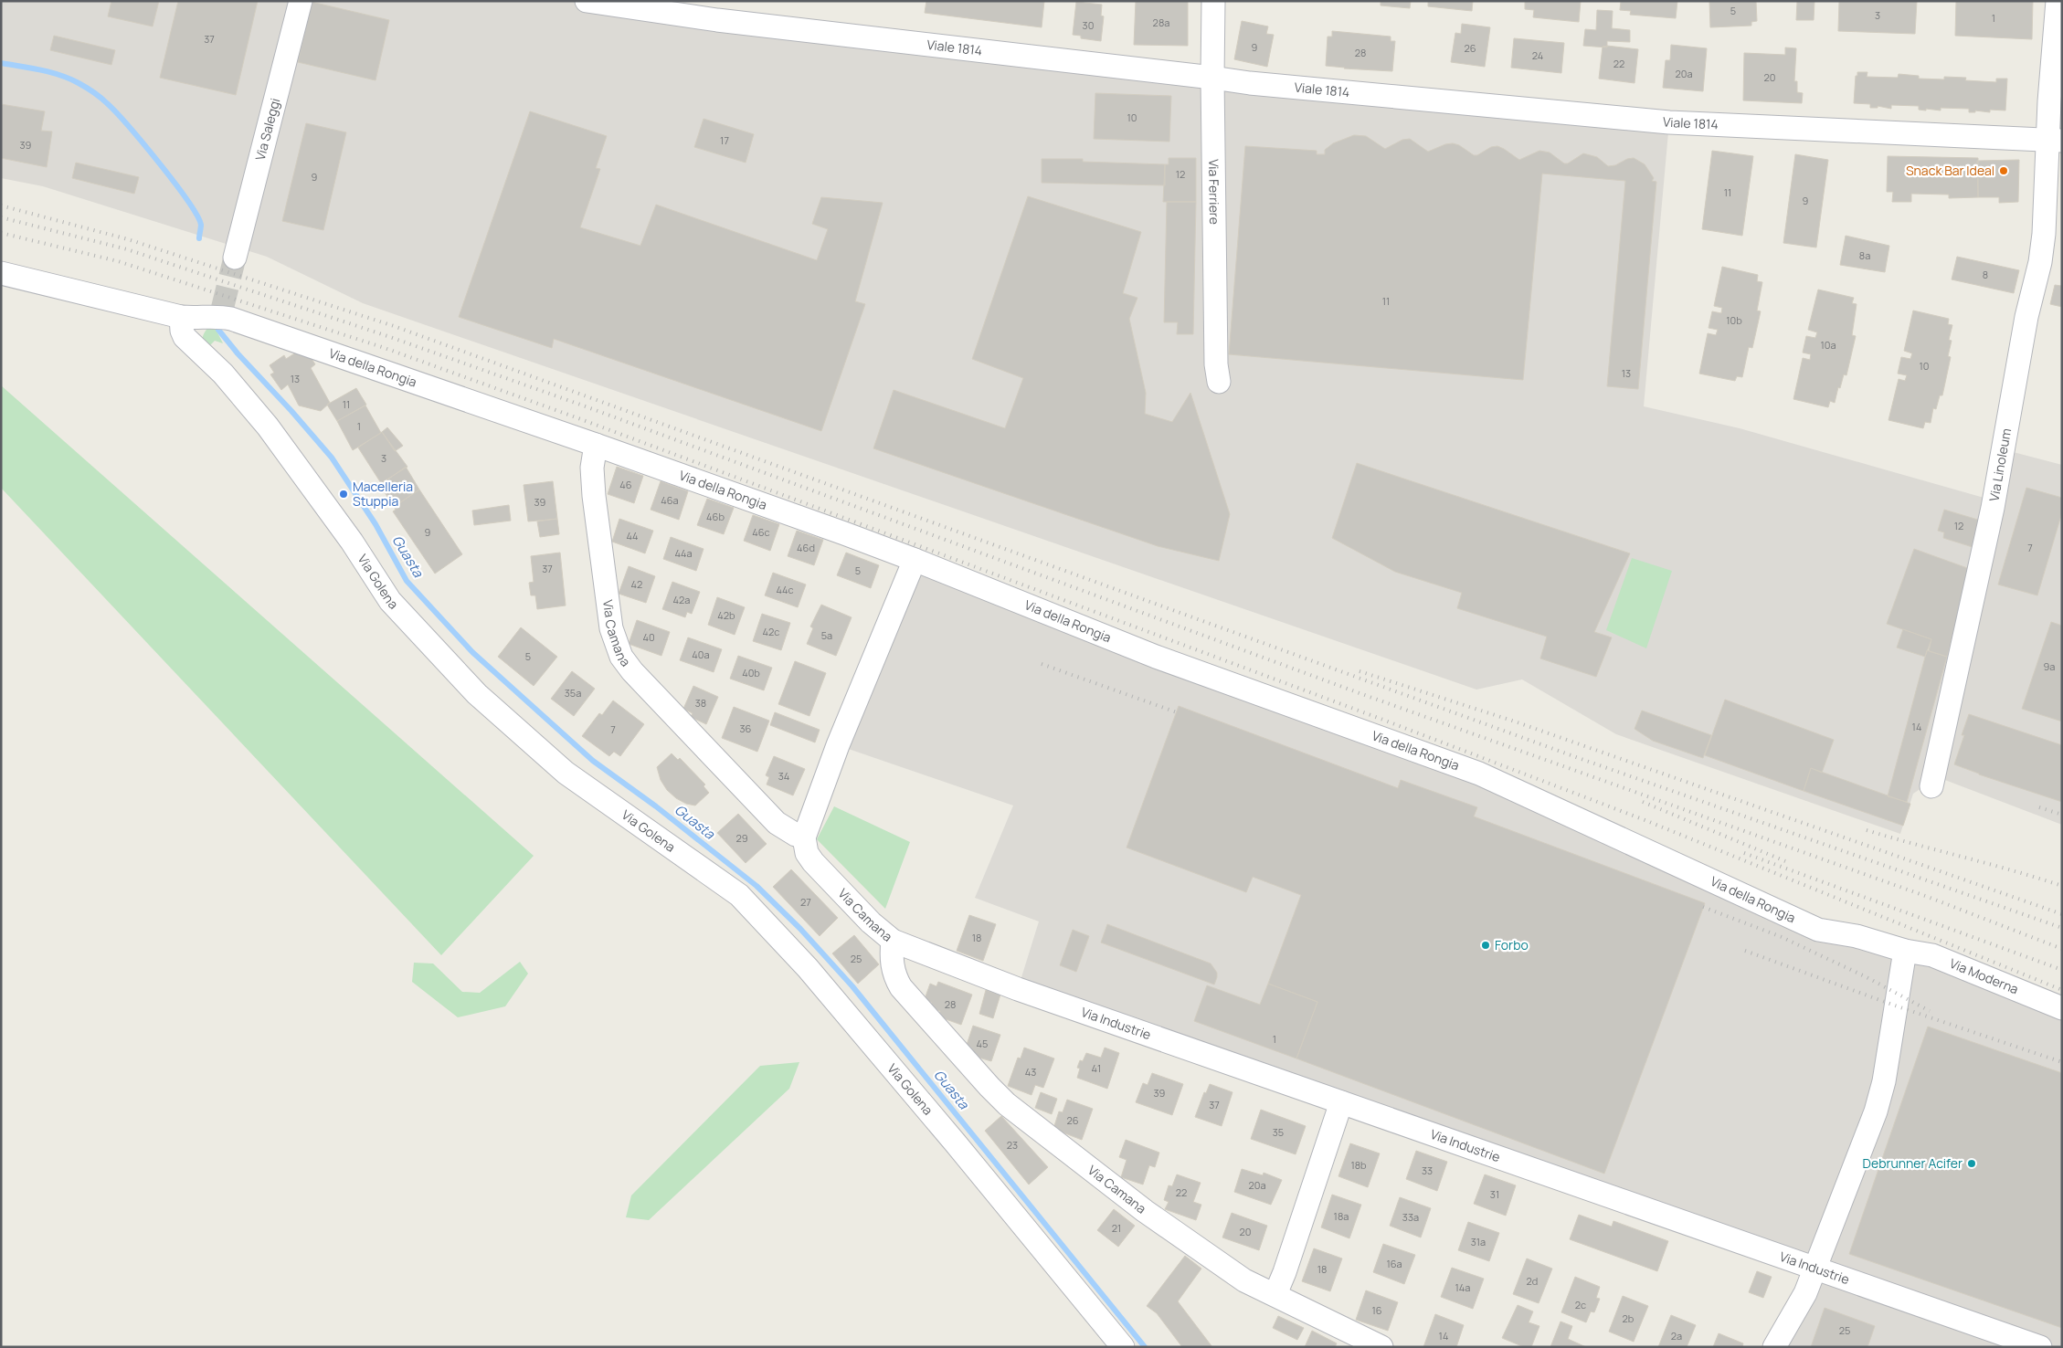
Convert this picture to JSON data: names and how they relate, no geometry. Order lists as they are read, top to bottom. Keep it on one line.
{"streets":{"street":["Viale 1814","Via Saleggi","Via Ferriere","Via della Rongia","Via Linoleum","Via Golena","Via Camana","Via Moderna","Via Industrie"]},"crossings":[["Viale 1814","Via Ferriere"],["Viale 1814","Via Linoleum"],["Via della Rongia","Via Golena"],["Via della Rongia","Via Camana"],["Via della Rongia","Via Moderna"],["Via Camana","Via Industrie"]],"water":["Guasta"],"places":["Snack Bar Ideal","Macelleria Stuppia","Forbo","Debrunner Acifer"],"house_numbers":["5","3","1","28a","30","37","9","26","28","24","22","20a","20","10","17","39","12","9","11","9","8a","8","11","10b","10a","10","13","13","11","1","3","46","46a","39","46b","12","9","46c","44","46d","7","44a","37","5","42","44c","42a","42b","42c","5a","40","40a","5","9a","40b","35a","38","14","36","7","34","29","27","18","25","28","1","45","41","43","39","37","26","35","23","18b","33","20a","22","31","18a","33a","21","20","31a","16a","18","2d","14a","2c","16","2b","25","14","2a"]}
